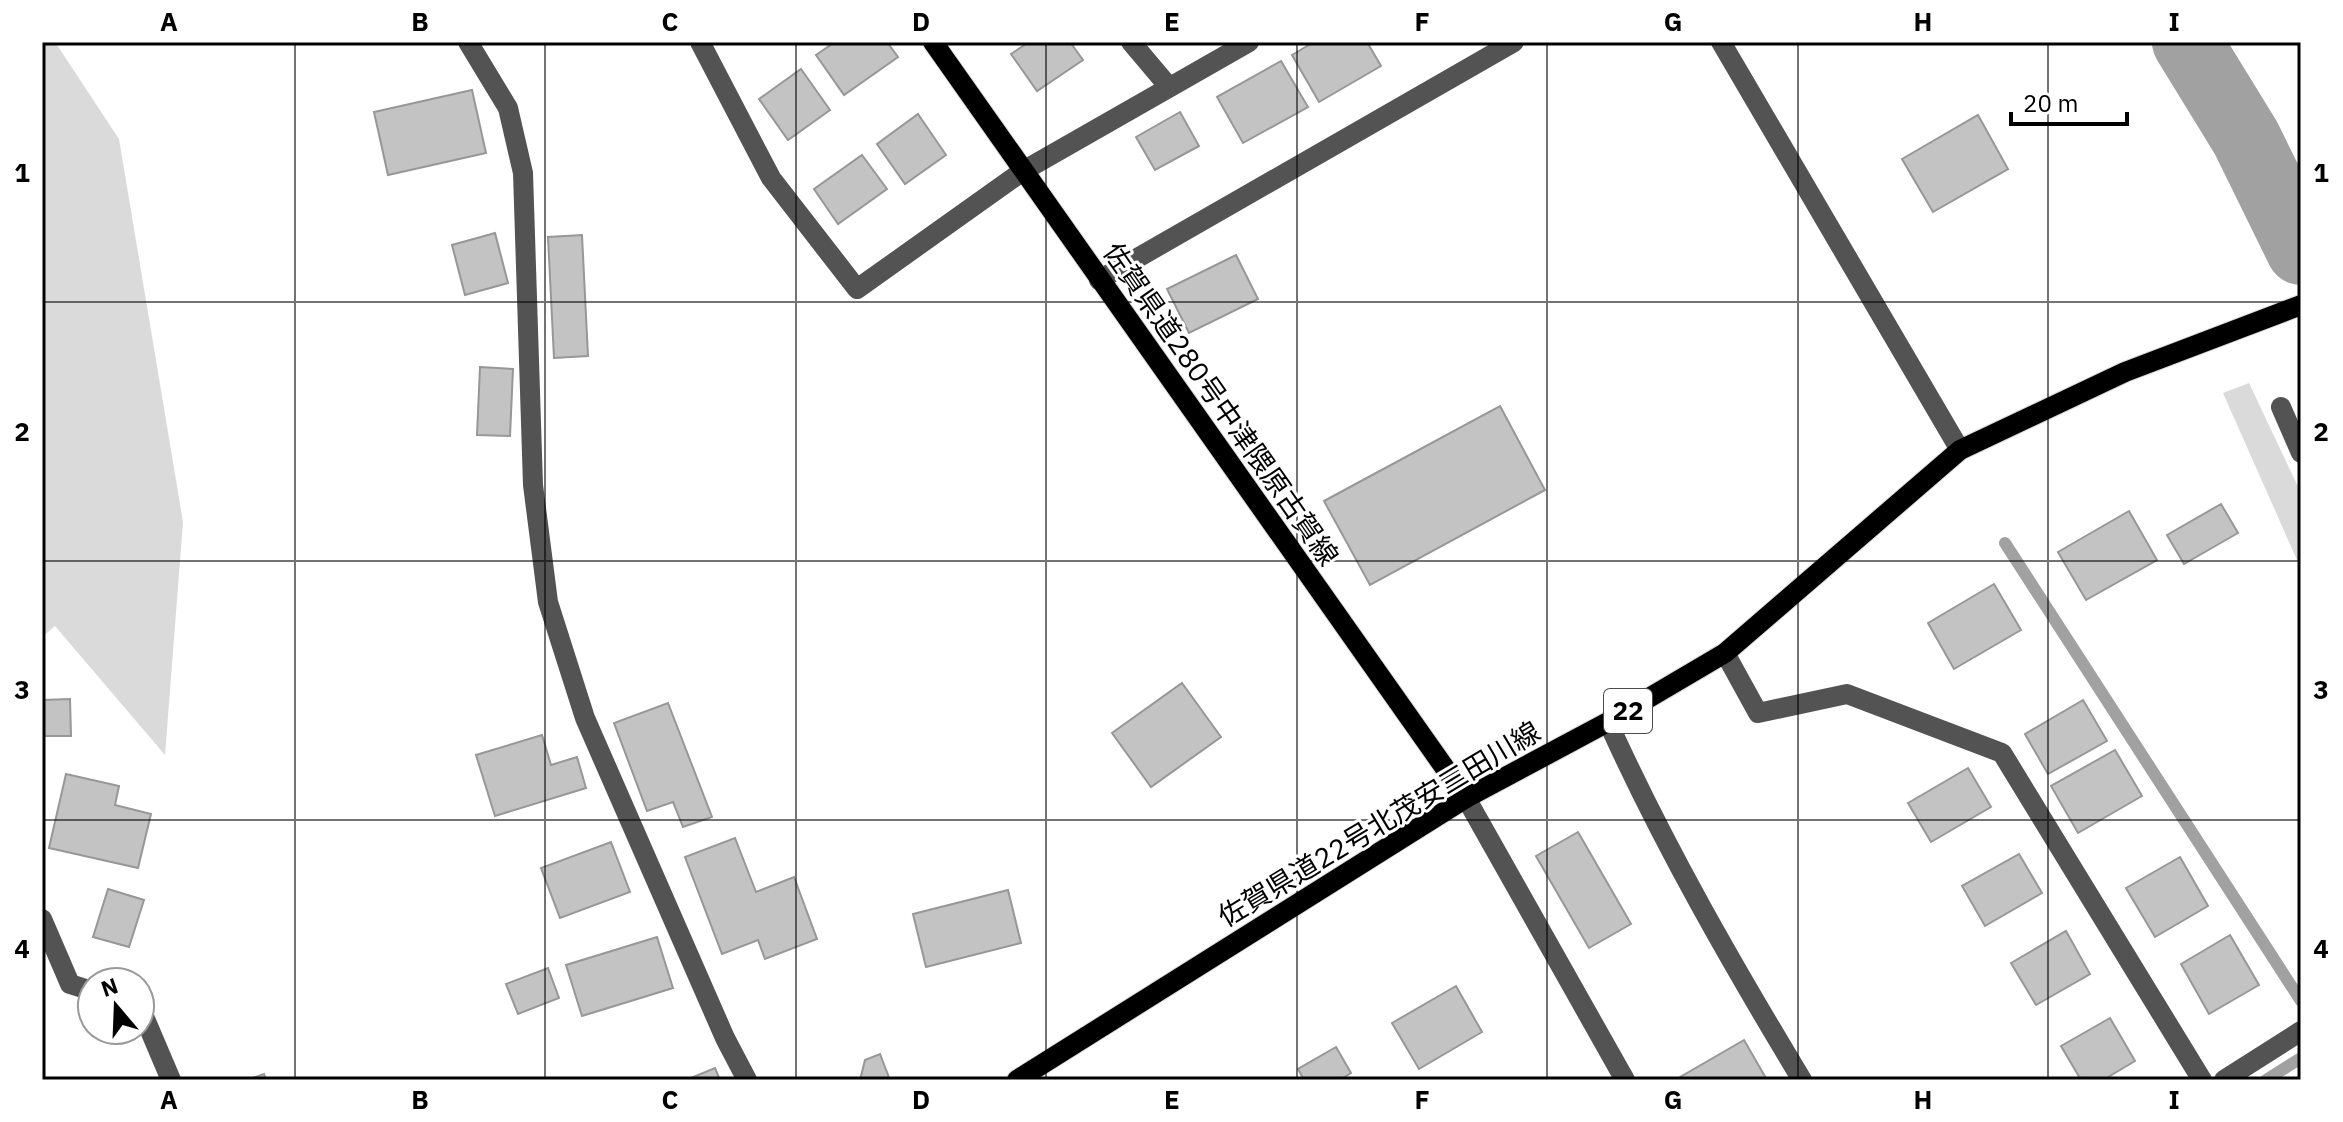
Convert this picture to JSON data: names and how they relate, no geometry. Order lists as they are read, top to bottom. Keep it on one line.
{"streets":{"main road":["佐賀県道280号中津隈原古賀線","22","佐賀県道22号北茂安三田川線"]},"crossings":[["佐賀県道280号中津隈原古賀線","佐賀県道22号北茂安三田川線"]],"scale_bar":"20 m","north":"top","grid":{"columns":["A","B","C","D","E","F","G","H","I"],"rows":["1","2","3","4"]}}
